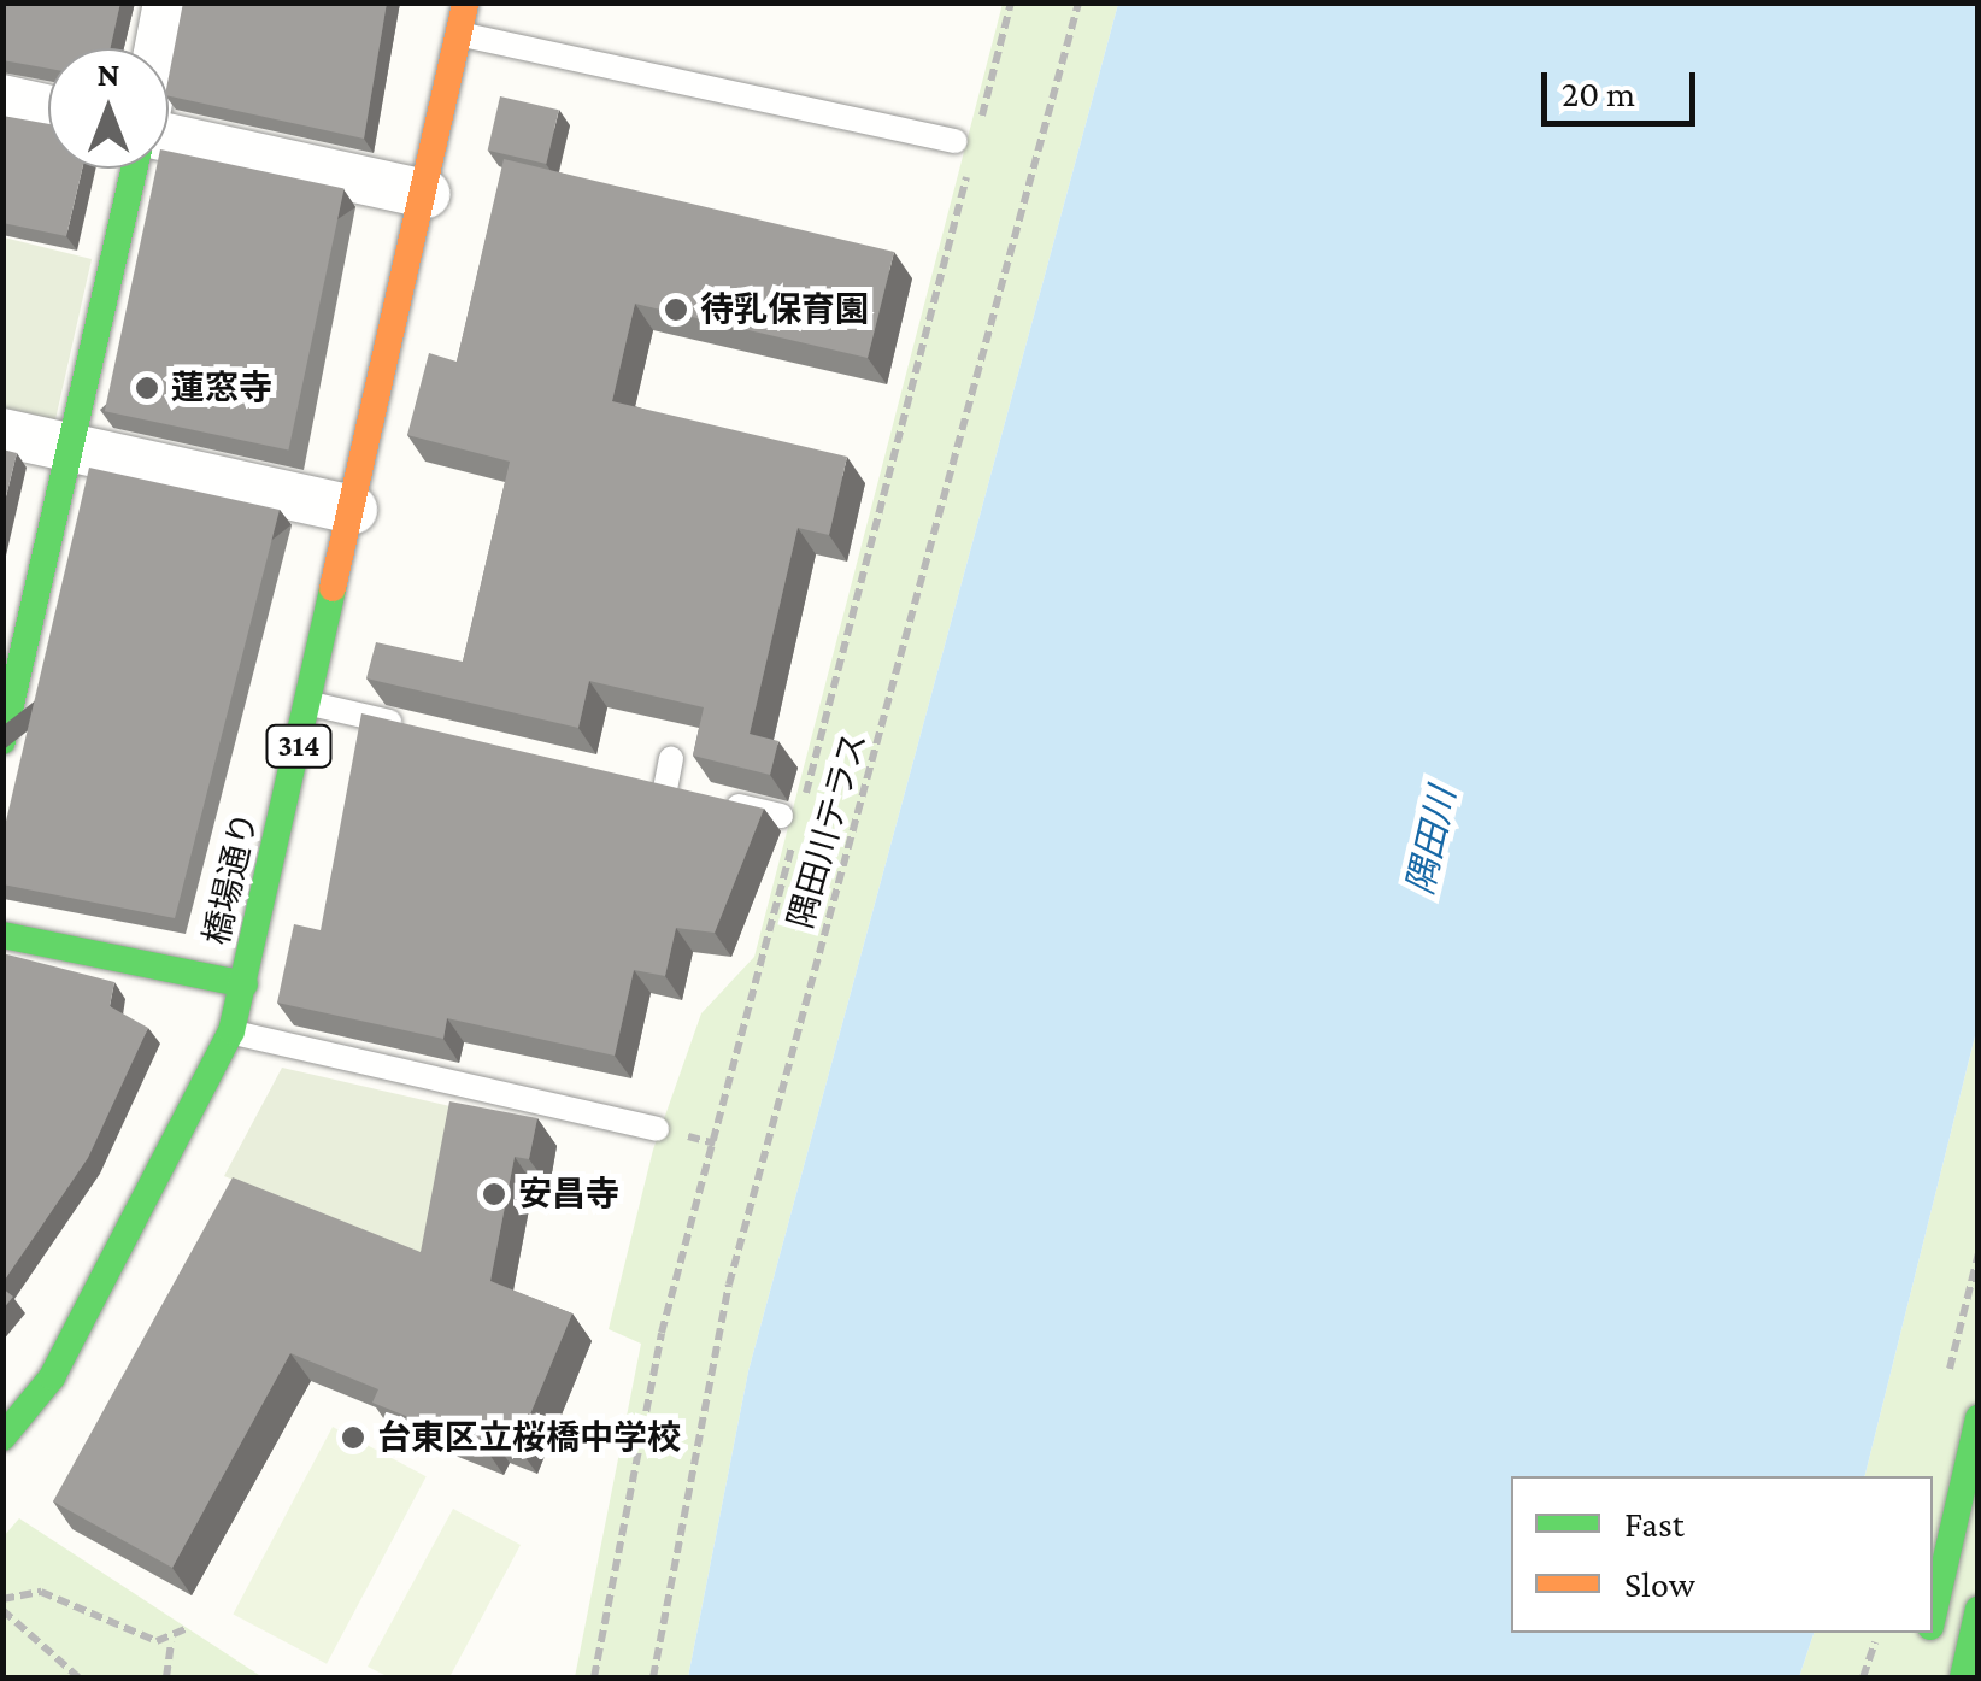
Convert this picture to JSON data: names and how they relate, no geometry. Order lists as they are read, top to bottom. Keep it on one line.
{"streets":{"main road":["314","橋場通り"],"path":["隅田川テラス"]},"water":["隅田川"],"places":["待乳保育園","蓮窓寺","安昌寺","台東区立桜橋中学校"],"legend":["Fast","Slow"],"scale_bar":"20 m","north":"top"}
